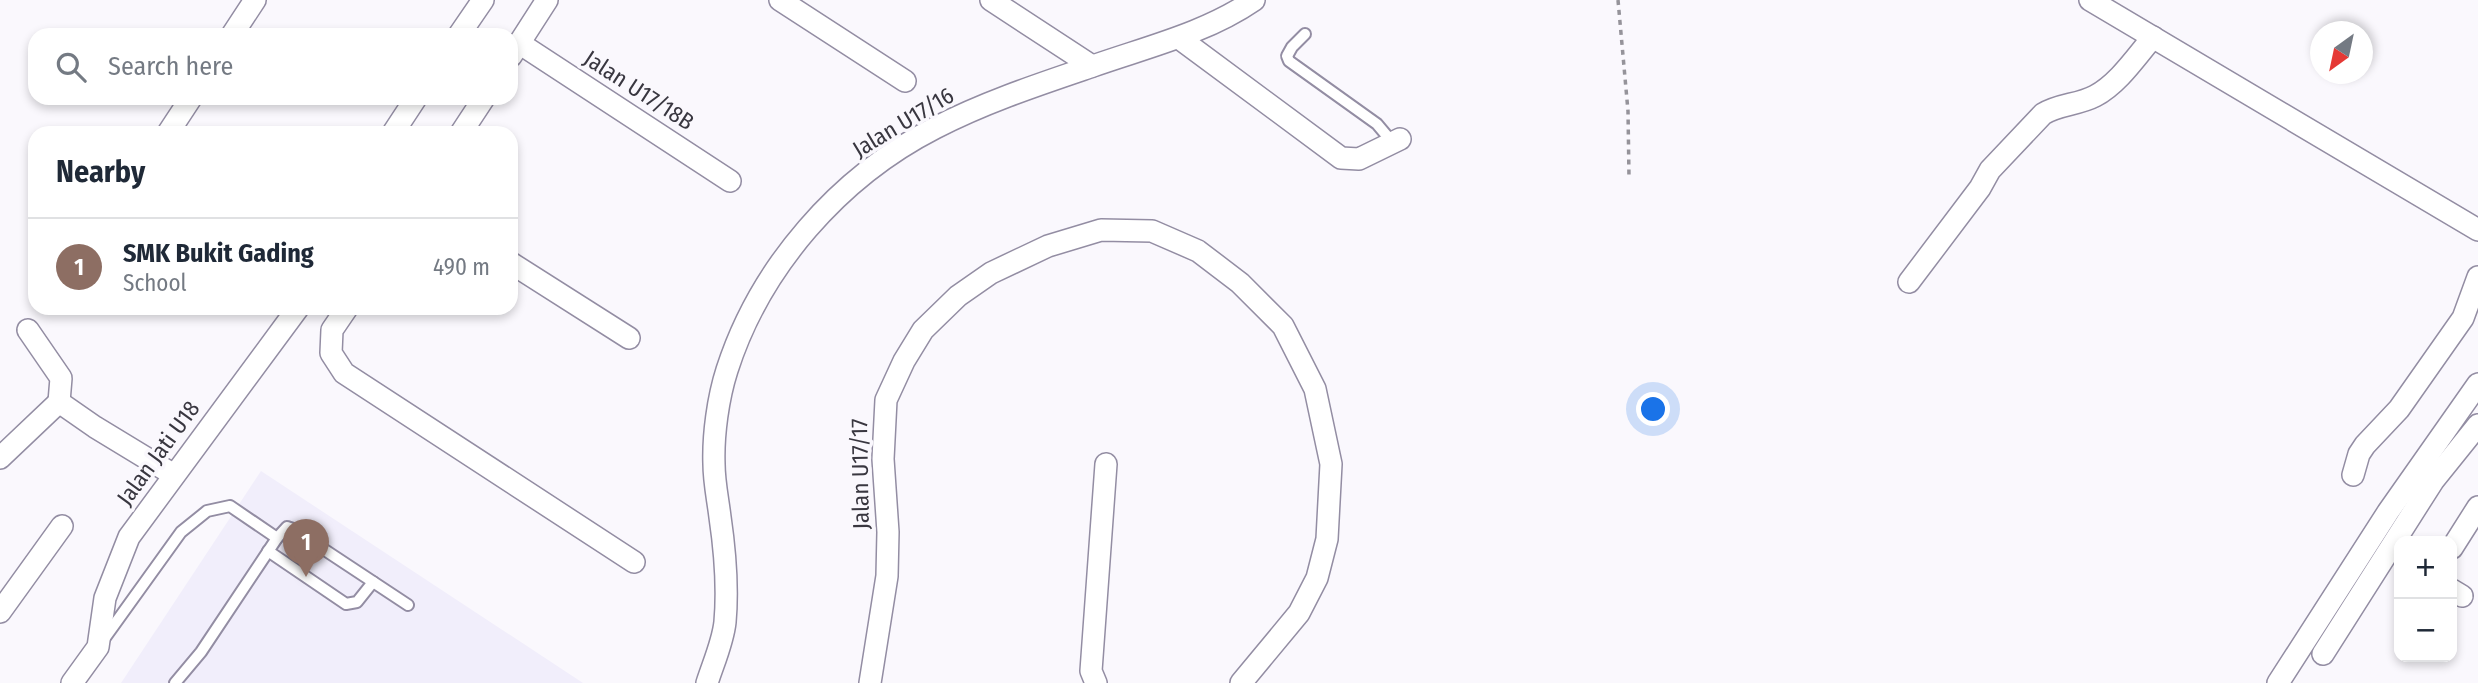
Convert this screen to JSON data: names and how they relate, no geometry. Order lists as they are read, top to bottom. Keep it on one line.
{"streets":{"street":["Jalan U17/18B","Jalan U17/16","Jalan Jati U18","Jalan U17/17"]},"north":"bottom left","page":{"search":"Search here","heading":"Nearby","list":[{"mark":"1","name":"SMK Bukit Gading","note":"School","value":"490 m"}],"pins":"1","map_buttons":["+","−"]}}
